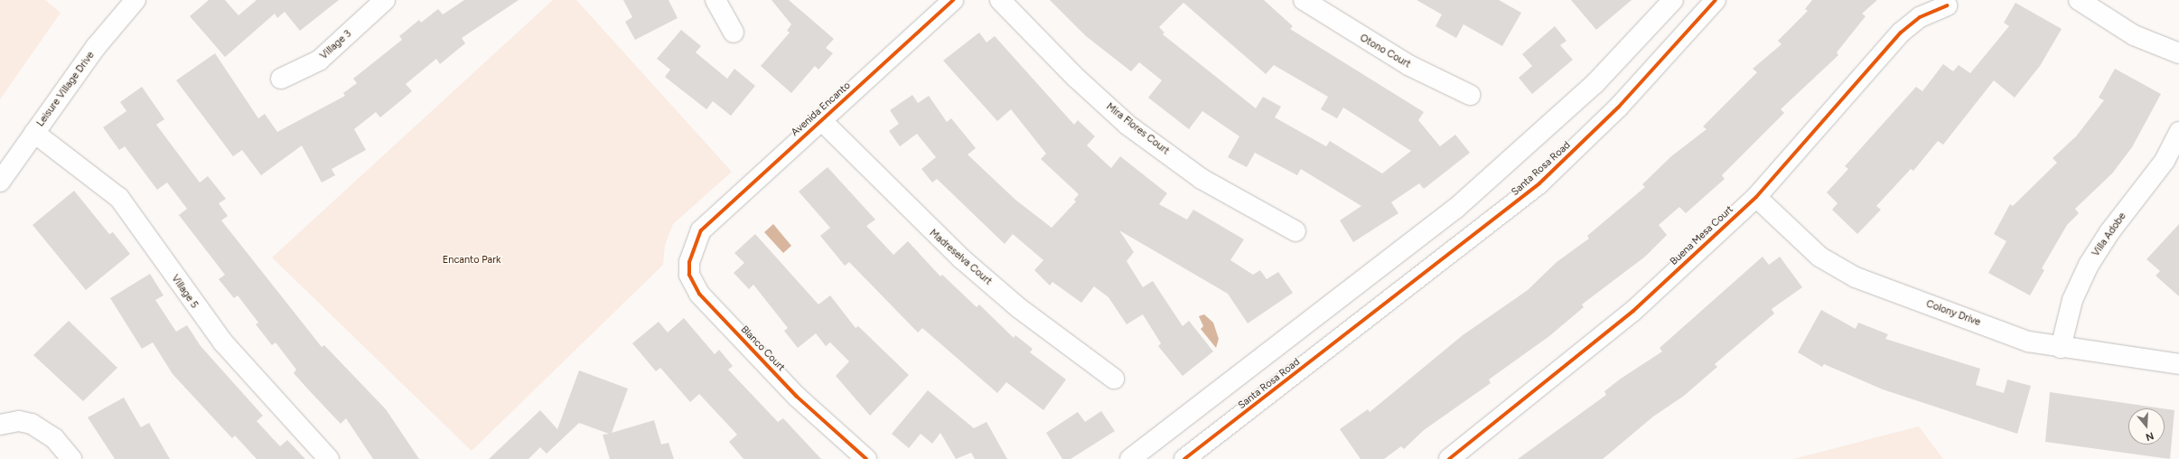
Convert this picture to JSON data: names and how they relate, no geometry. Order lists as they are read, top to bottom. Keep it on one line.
{"streets":{"street":["Village 3","Otono Court","Leisure Village Drive","Avenida Encanto","Mira Flores Court","Santa Rosa Road","Villa Adobe","Buena Mesa Court","Madreselva Court","Village 5","Colony Drive","Blanco Court"]},"crossings":[["Leisure Village Drive","Village 5"],["Avenida Encanto","Madreselva Court"],["Avenida Encanto","Blanco Court"],["Villa Adobe","Colony Drive"],["Buena Mesa Court","Colony Drive"]],"parks":["Encanto Park"],"north":"bottom"}
